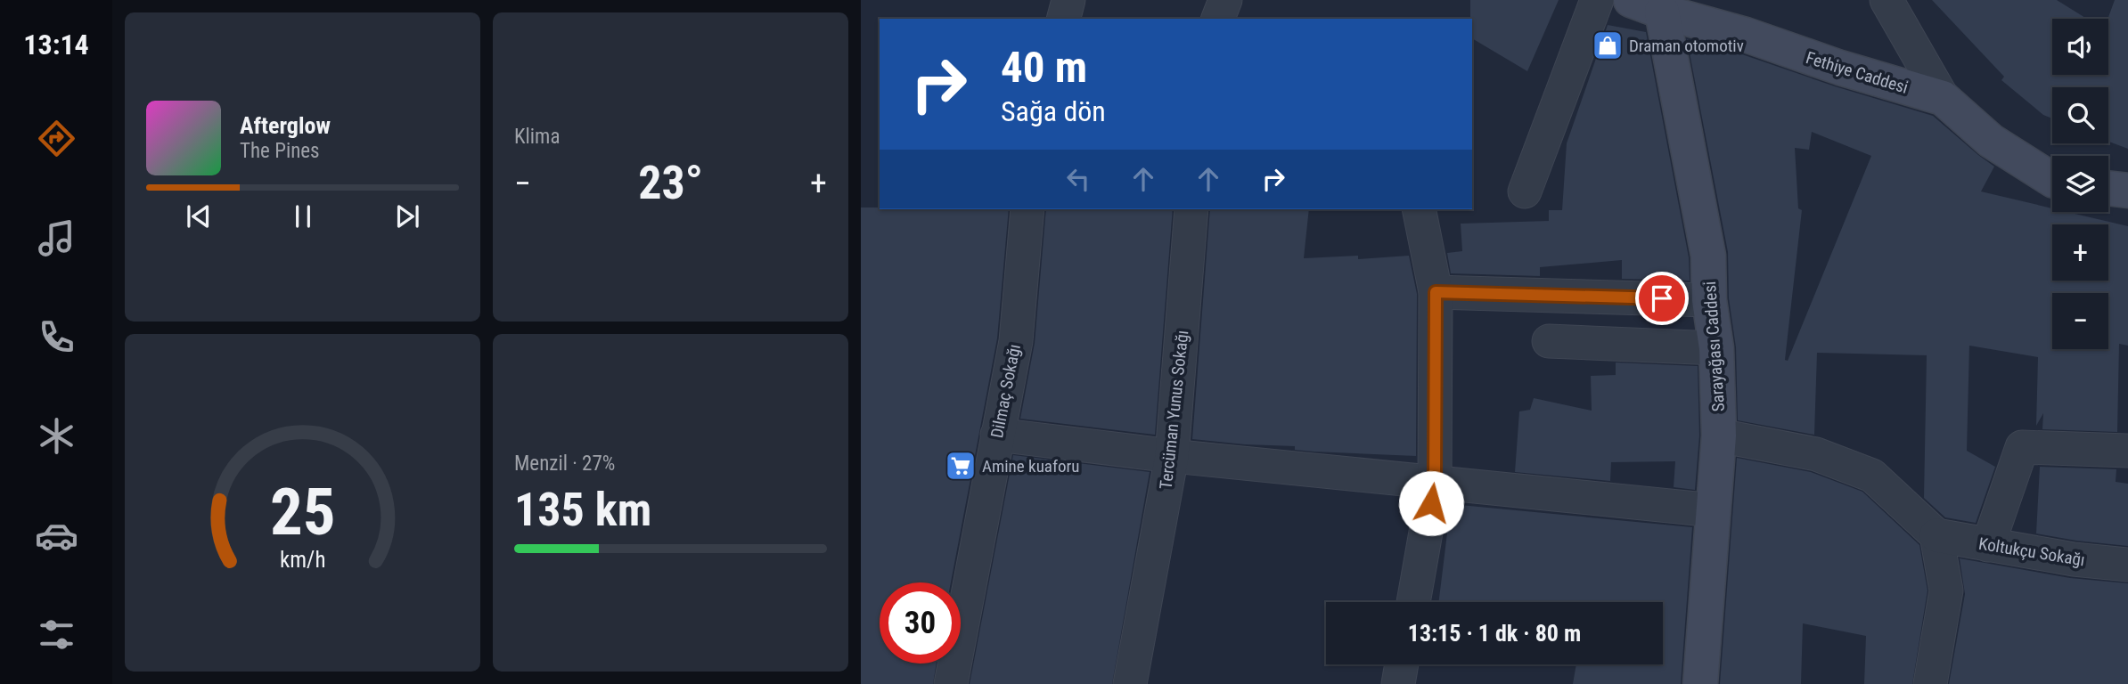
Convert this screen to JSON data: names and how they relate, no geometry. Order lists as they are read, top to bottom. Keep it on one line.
{"streets":{"street":["Fethiye Caddesi","Sarayağası Caddesi","Dilmaç Sokağı","Tercüman Yunus Sokağı","Koltukçu Sokağı"]},"crossings":[["Fethiye Caddesi","Sarayağası Caddesi"]],"places":{"shop":["Draman otomotiv"],"supermarket":["Amine kuaforu"]},"page":{"tabs":"13:14","tile":["Klima",["Menzil · 27%","135 km"]],"map_buttons":["+","−"],"turn":["40 m","Sağa dön"],"song":["Afterglow","The Pines"],"heat":["−","23°","+"],"limit":"30","trip":"13:15 · 1 dk · 80 m","gauge":["25","km/h"]}}
